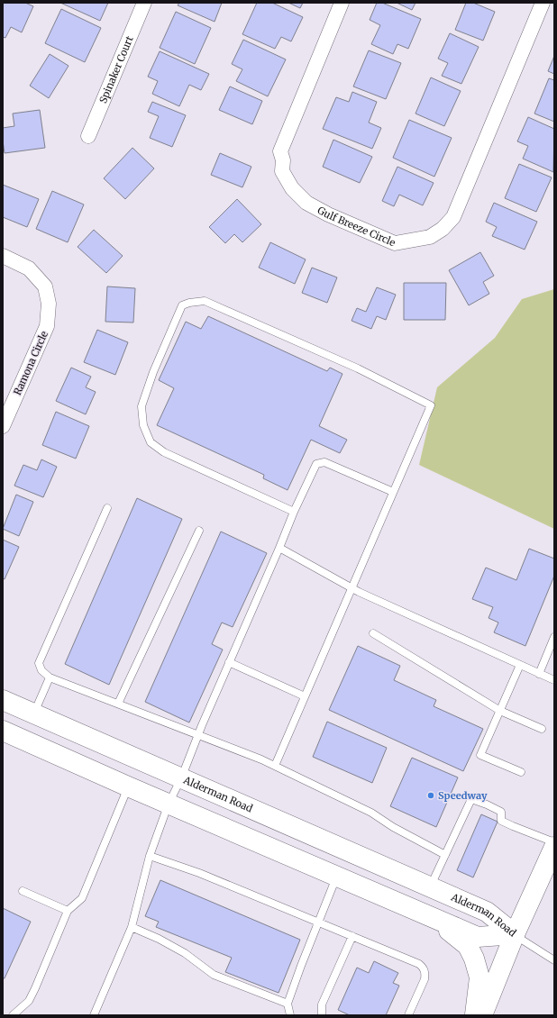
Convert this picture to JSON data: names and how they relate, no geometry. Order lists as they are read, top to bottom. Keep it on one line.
{"streets":{"main road":["Alderman Road"],"street":["Spinaker Court","Gulf Breeze Circle","Ramona Circle"]},"places":["Speedway"]}
